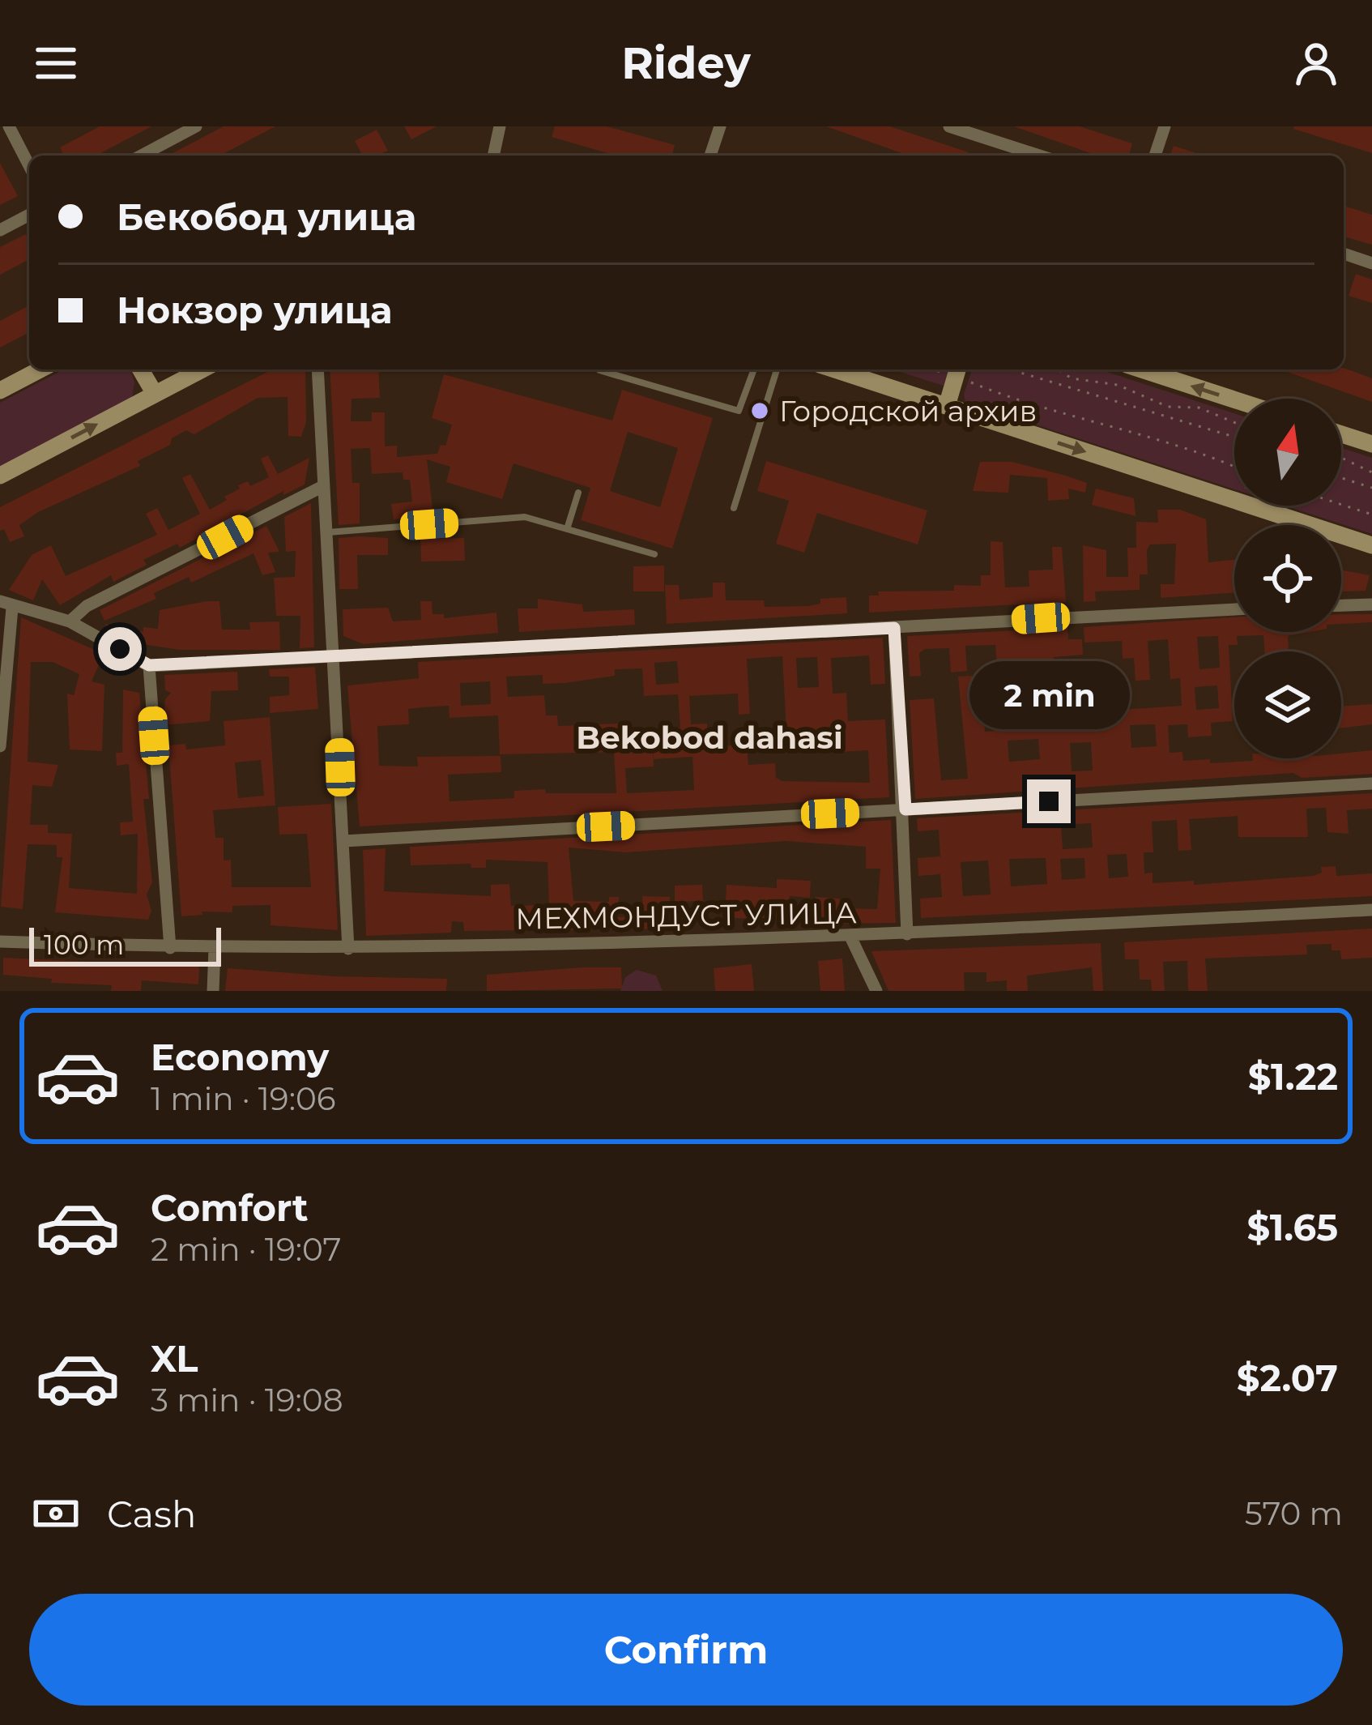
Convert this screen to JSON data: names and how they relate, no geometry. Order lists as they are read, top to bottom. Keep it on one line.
{"streets":{"street":["МЕХМОНДУСТ УЛИЦА"]},"districts":["Bekobod dahasi"],"places":["Городской архив"],"scale_bar":"100 m","north":"top","page":{"header":"Ridey","banner":["Бекобод улица","Нокзор улица"],"bubble":"2 min","scale":"100 m","list":[{"name":"Economy","note":"1 min · 19:06","value":"$1.22"},{"name":"Comfort","note":"2 min · 19:07","value":"$1.65"},{"name":"XL","note":"3 min · 19:08","value":"$2.07"}],"pay":["Cash","570 m"],"buttons":"Confirm"}}
